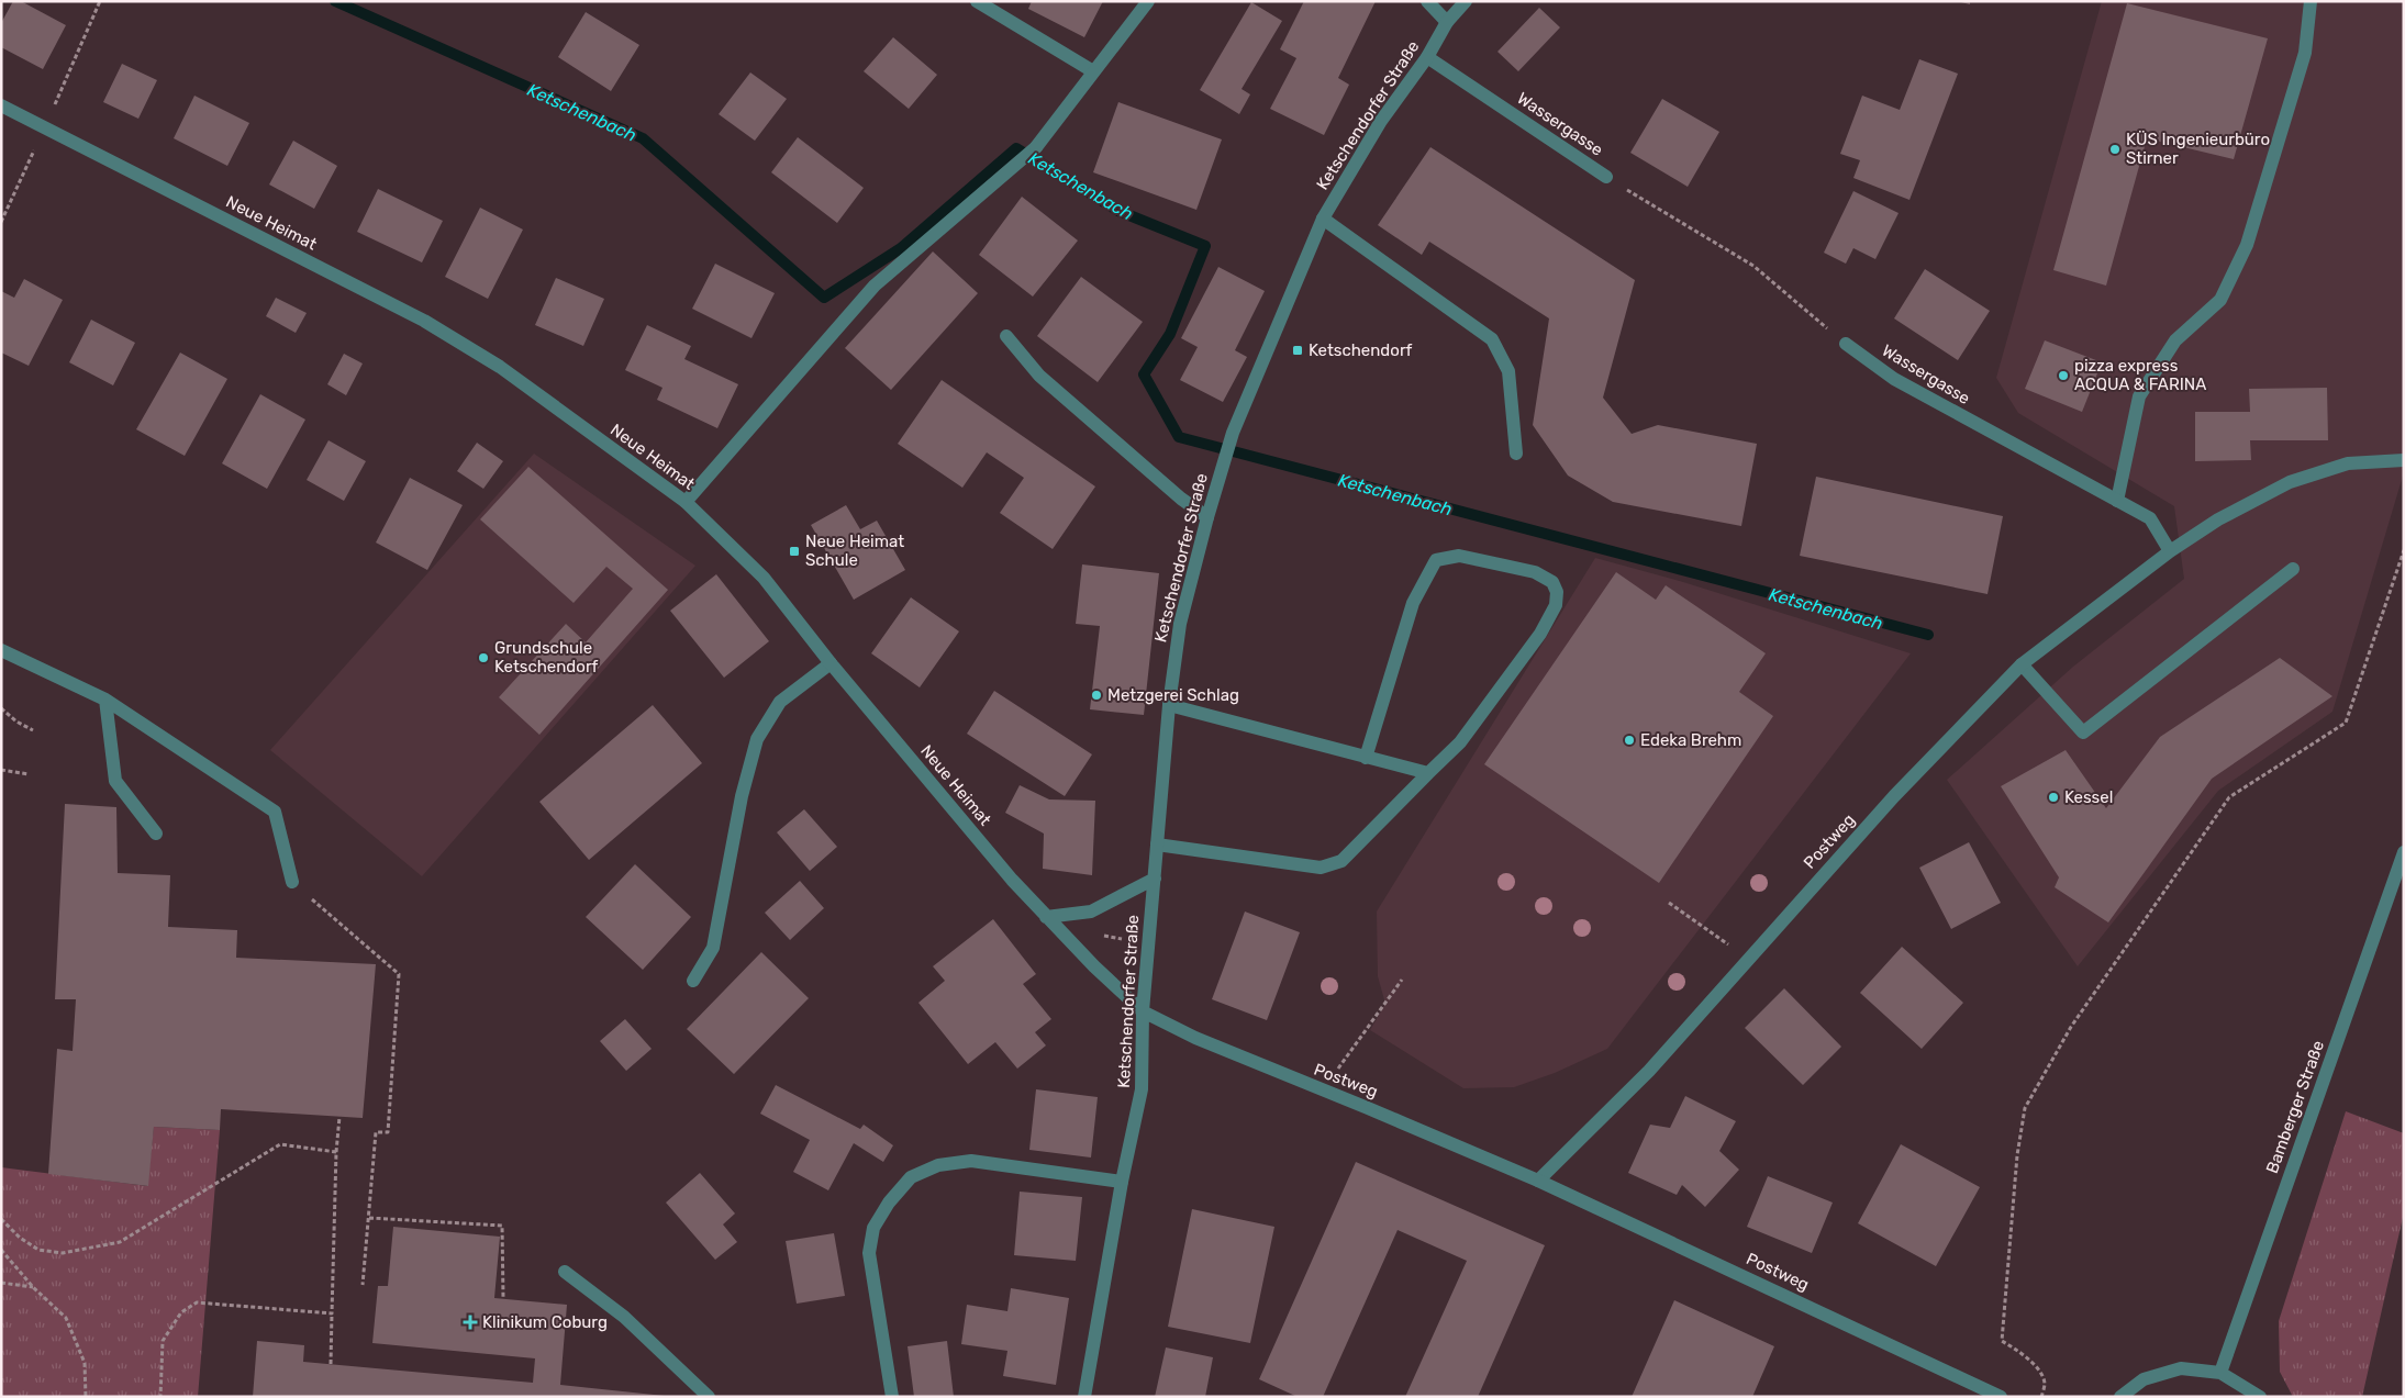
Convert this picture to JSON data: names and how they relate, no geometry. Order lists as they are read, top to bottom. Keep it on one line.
{"streets":{"street":["Ketschendorfer Straße","Wassergasse","Neue Heimat","Postweg","Bamberger Straße"]},"crossings":[["Ketschendorfer Straße","Wassergasse"],["Ketschendorfer Straße","Neue Heimat"],["Ketschendorfer Straße","Postweg"],["Wassergasse","Postweg"],["Neue Heimat","Postweg"]],"water":["Ketschenbach"],"places":{"other":["KÜS Ingenieurbüro Stirner","pizza express ACQUA & FARINA","Grundschule Ketschendorf","Metzgerei Schlag","Edeka Brehm","Kessel"],"transit":["Ketschendorf","Neue Heimat Schule"],"health":["Klinikum Coburg"]}}
